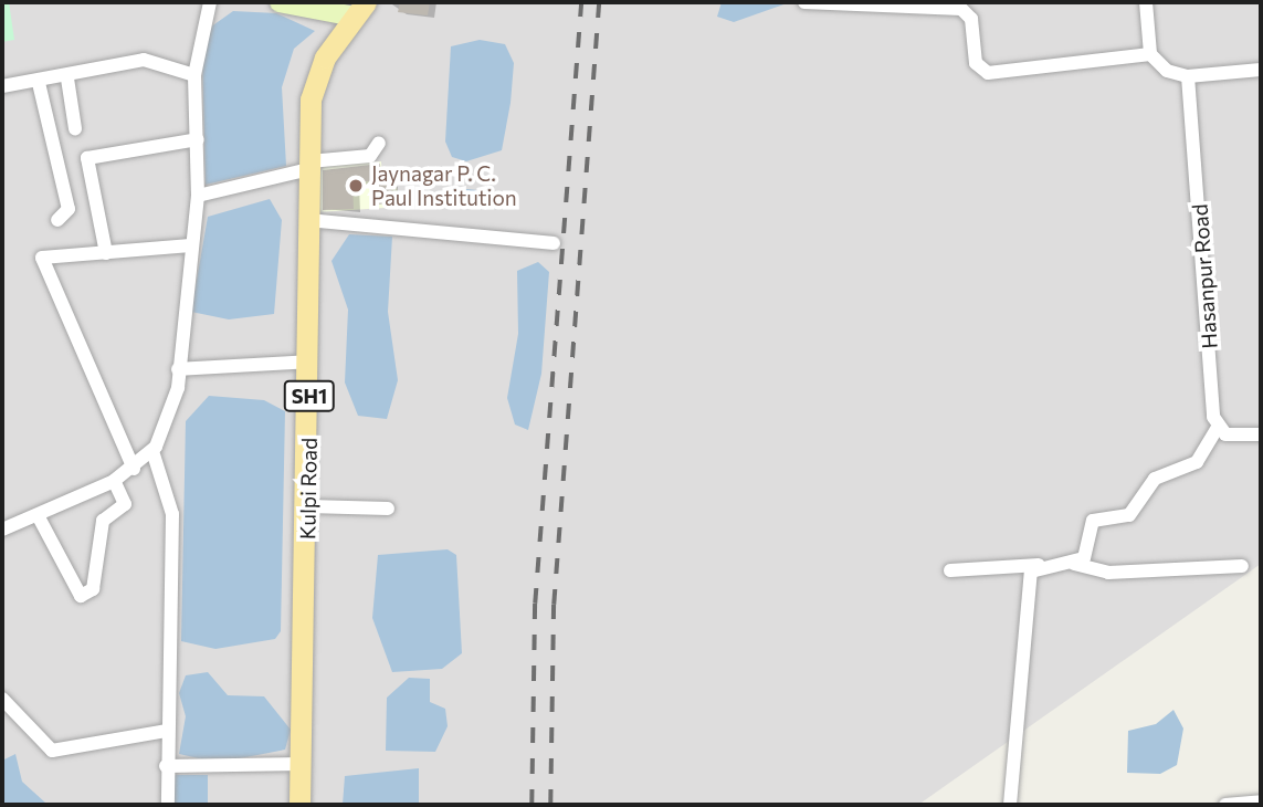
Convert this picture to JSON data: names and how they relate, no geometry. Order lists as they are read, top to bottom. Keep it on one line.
{"streets":{"main road":["SH1","Kulpi Road"],"street":["Hasanpur Road"]},"places":["Jaynagar P. C. Paul Institution"]}
